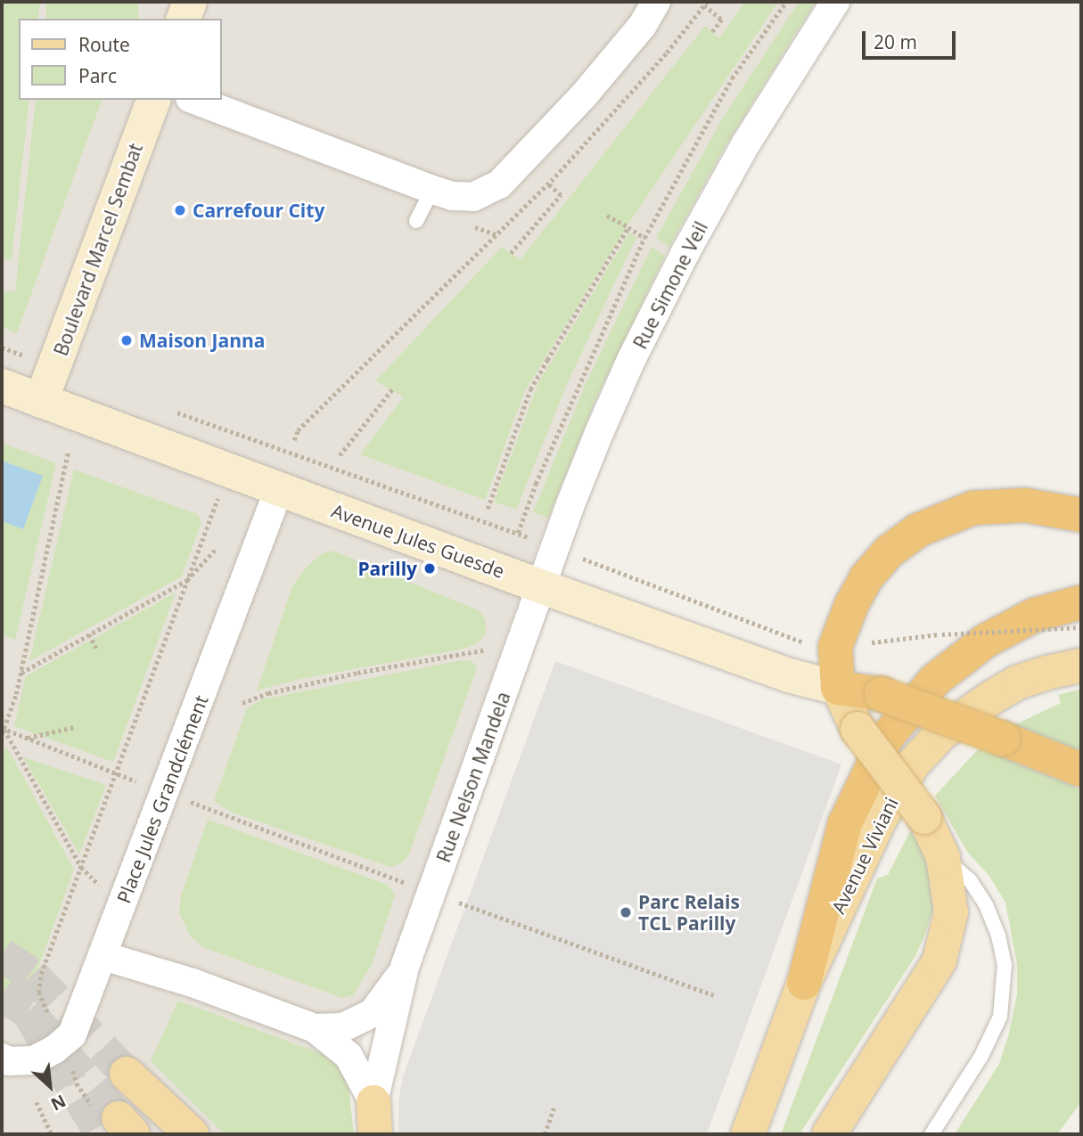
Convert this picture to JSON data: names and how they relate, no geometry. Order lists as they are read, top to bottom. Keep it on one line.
{"streets":{"main road":["Avenue Viviani"],"street":["Boulevard Marcel Sembat","Rue Simone Veil","Avenue Jules Guesde","Rue Nelson Mandela","Place Jules Grandclément"]},"crossings":[["Boulevard Marcel Sembat","Avenue Jules Guesde"],["Rue Simone Veil","Avenue Jules Guesde"],["Rue Simone Veil","Rue Nelson Mandela"],["Avenue Jules Guesde","Rue Nelson Mandela"],["Avenue Jules Guesde","Place Jules Grandclément"],["Rue Nelson Mandela","Place Jules Grandclément"]],"places":["Carrefour City","Maison Janna","Parilly","Parc Relais TCL Parilly"],"legend":["Route","Parc"],"scale_bar":"20 m","north":"bottom right"}
